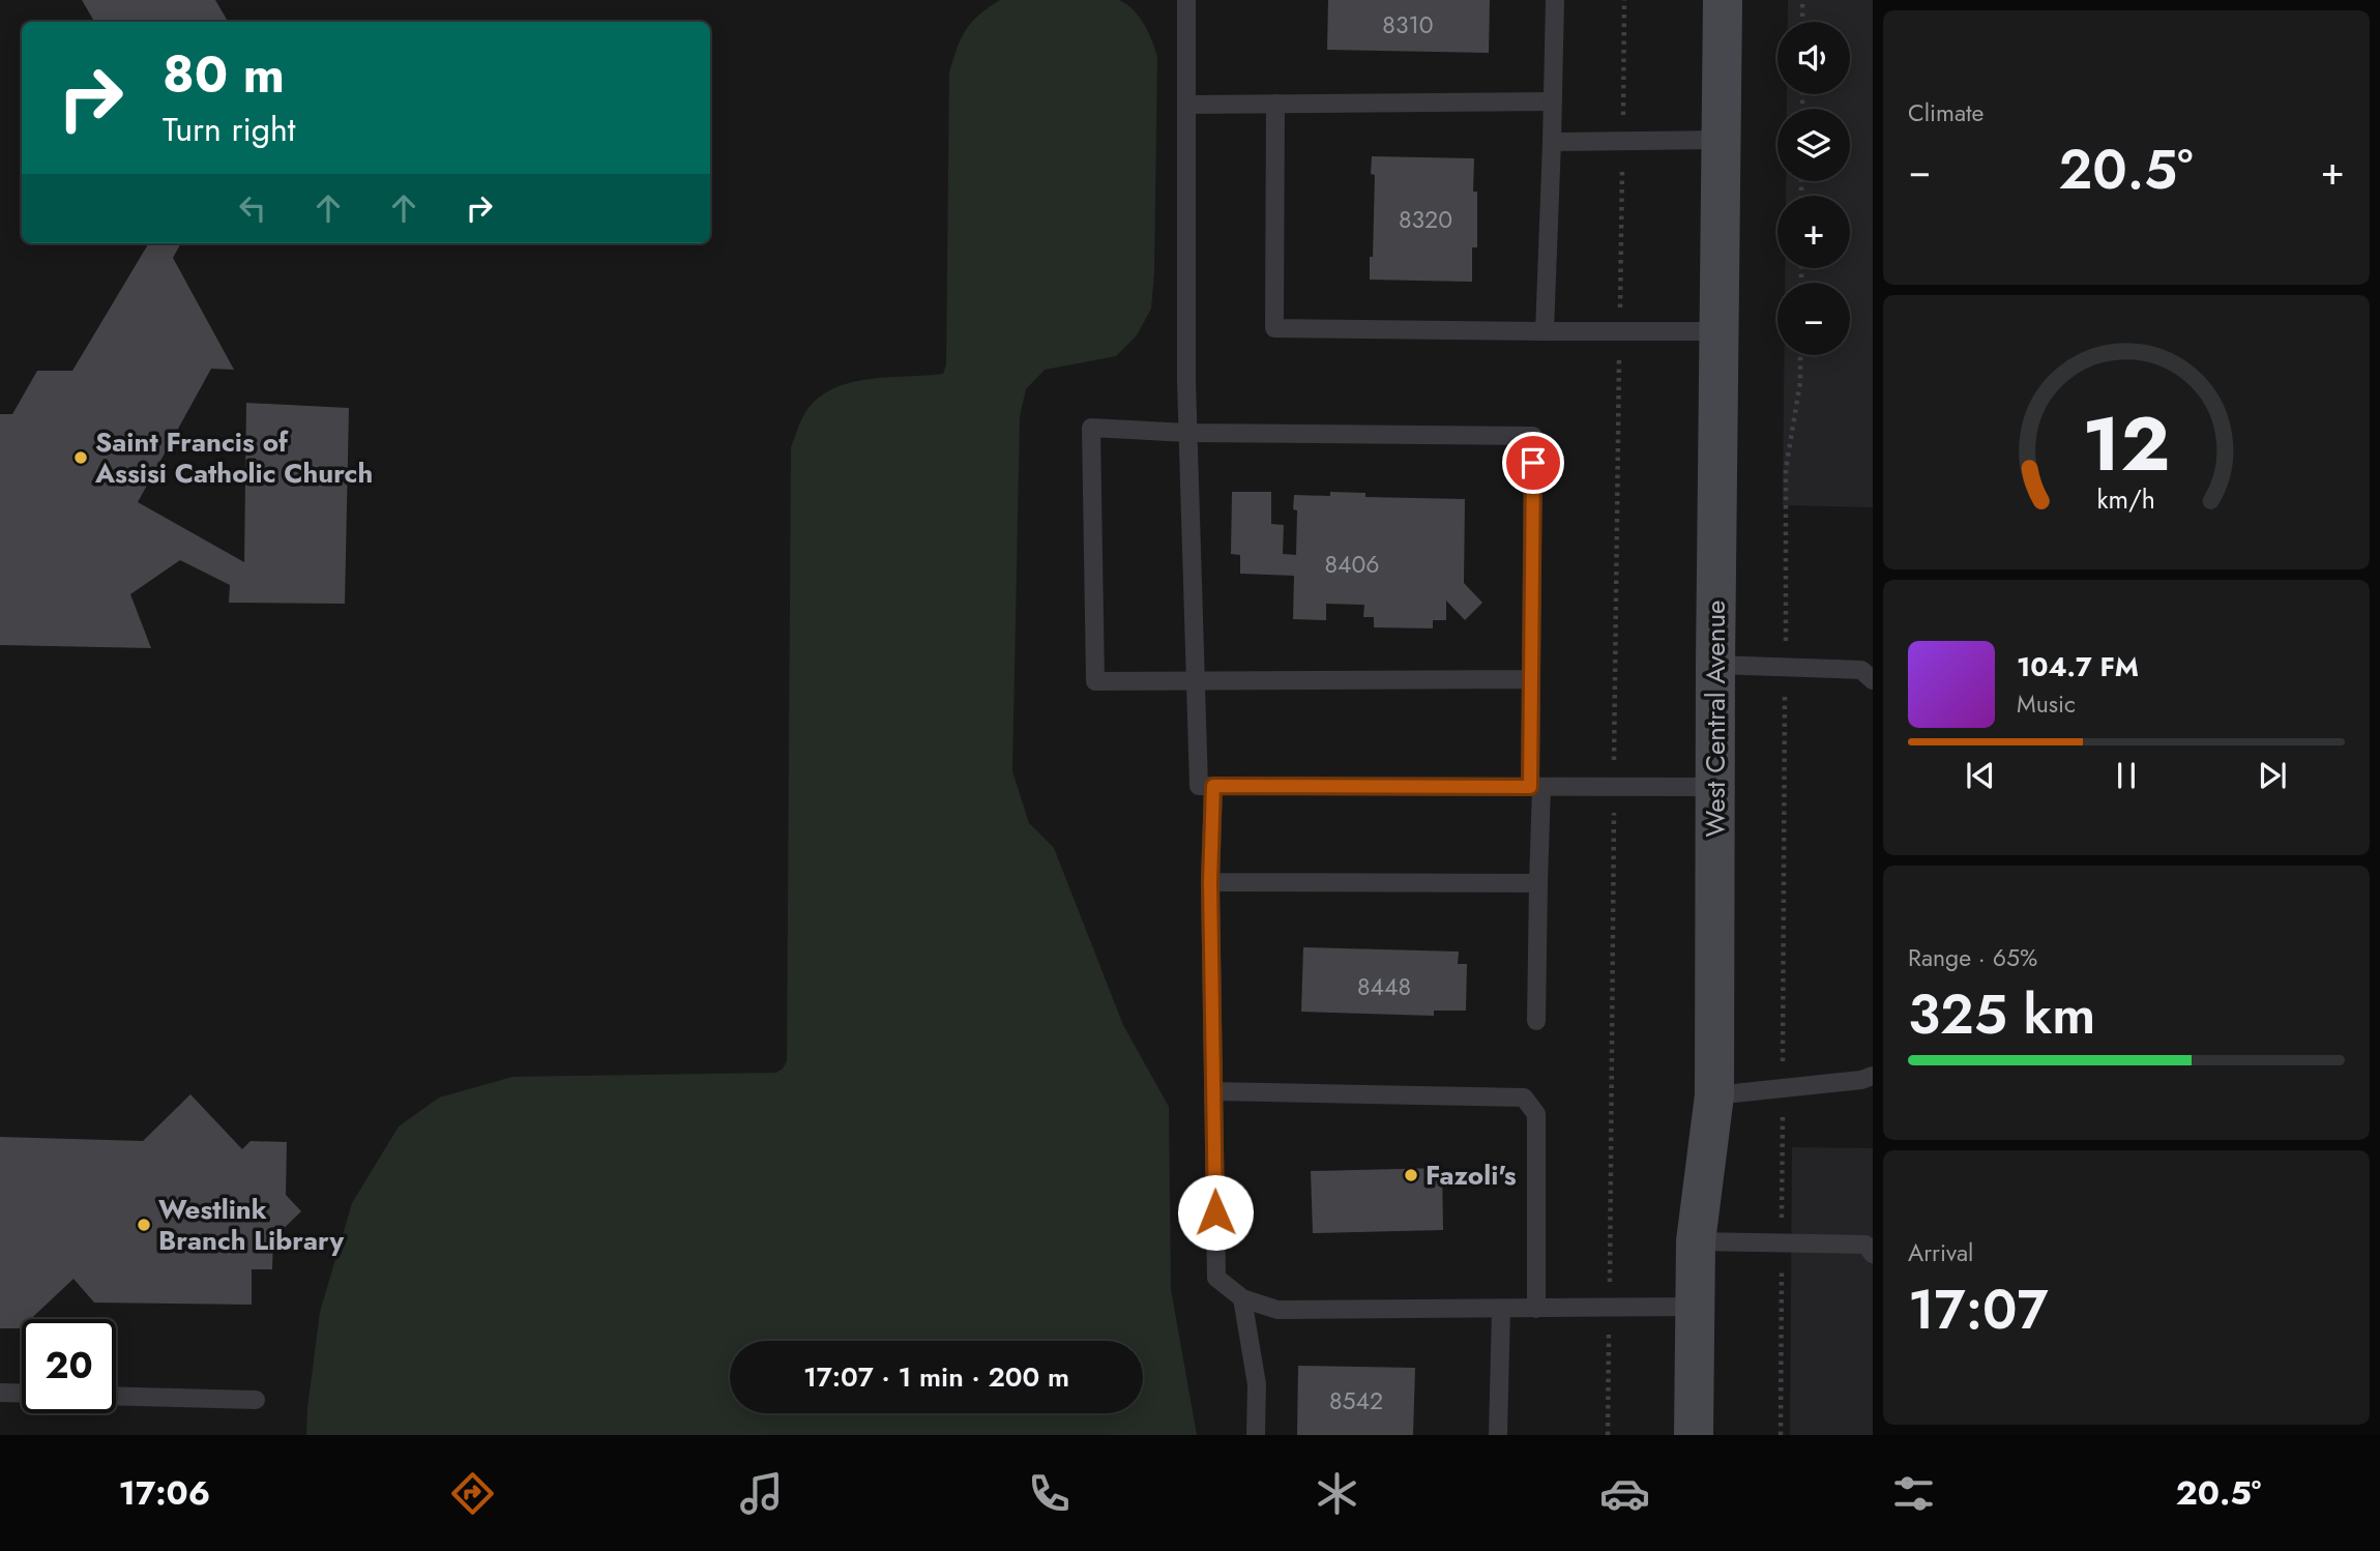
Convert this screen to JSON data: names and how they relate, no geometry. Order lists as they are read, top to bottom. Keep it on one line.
{"streets":{"main road":["West Central Avenue"]},"places":["Saint Francis of Assisi Catholic Church","Fazoli's","Westlink Branch Library"],"house_numbers":["8310","8320","8406","8448","8542"],"page":{"tile":["Climate",["Range · 65%","325 km"],["Arrival","17:07"]],"map_buttons":["+","−"],"turn":["80 m","Turn right"],"heat":["−","20.5°","+"],"song":["104.7 FM","Music"],"limit":"20","trip":"17:07 · 1 min · 200 m","tabs":["17:06","20.5°"],"gauge":["12","km/h"]}}
